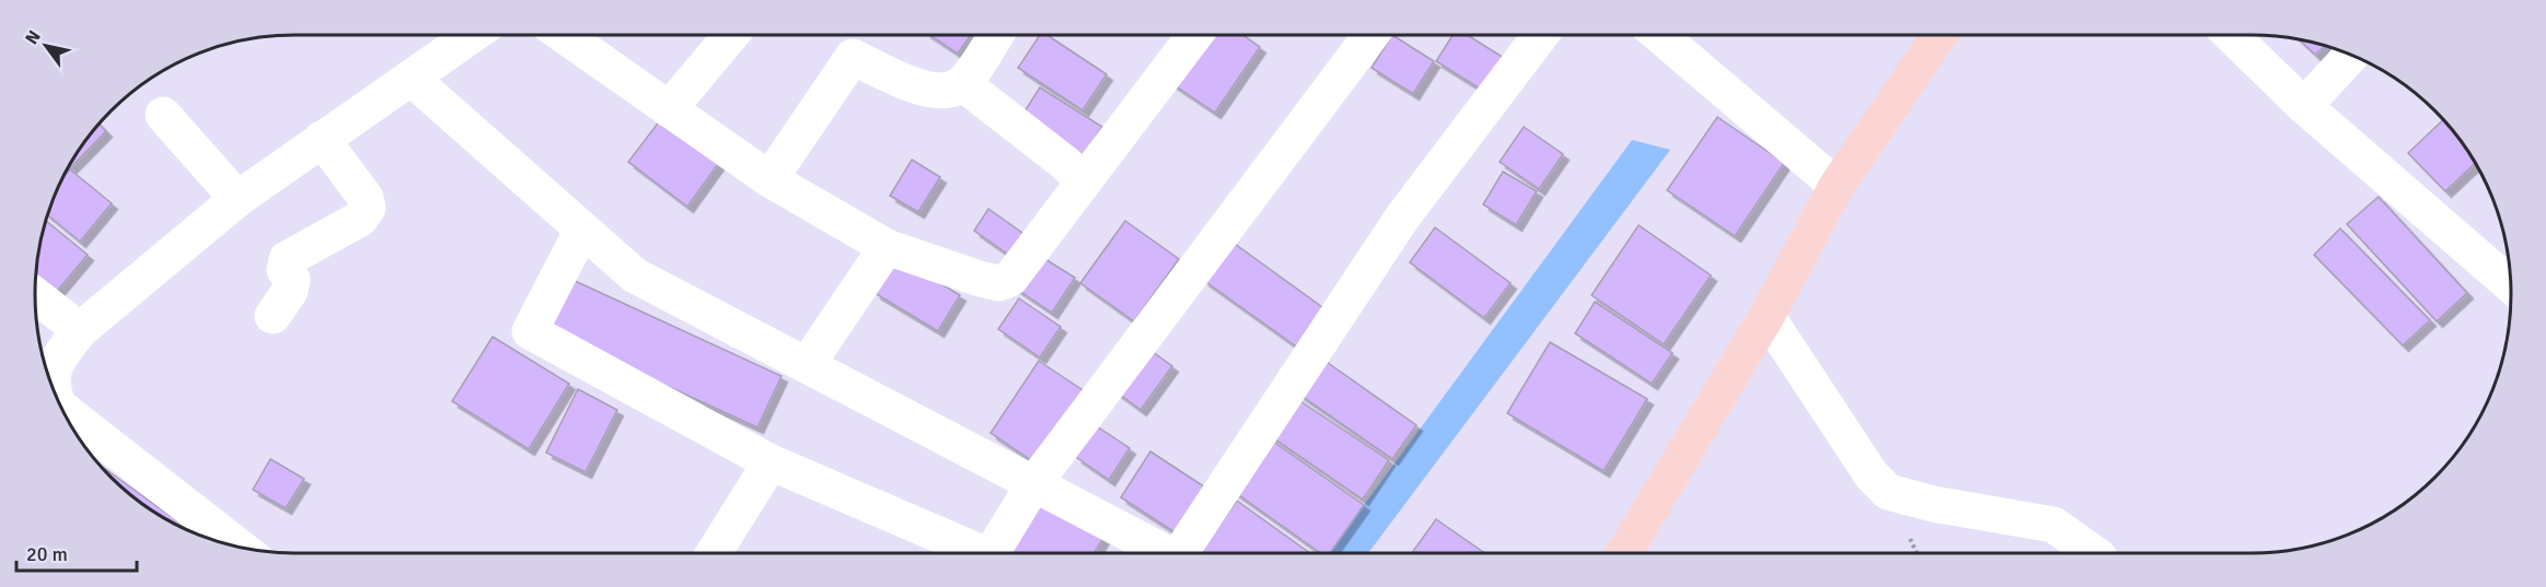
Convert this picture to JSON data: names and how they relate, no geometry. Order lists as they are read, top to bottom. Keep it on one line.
{"scale_bar":"20 m","north":"top left"}
